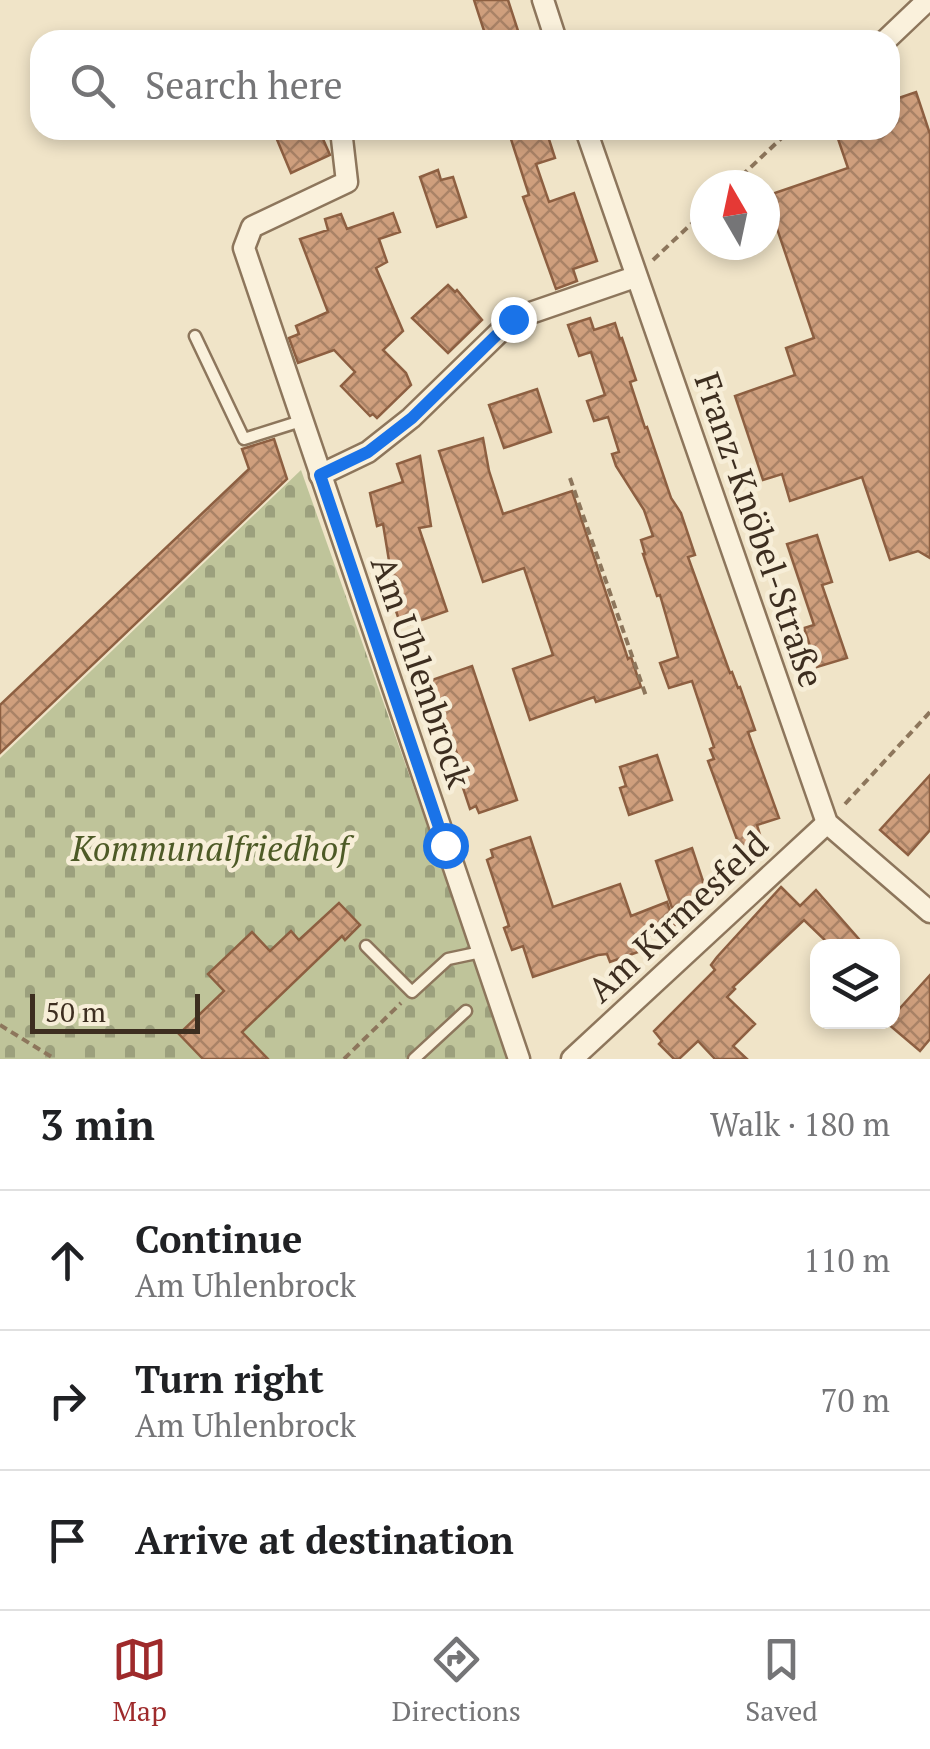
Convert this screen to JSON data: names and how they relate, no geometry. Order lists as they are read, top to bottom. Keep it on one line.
{"streets":{"street":["Franz-Knöbel-Straße","Am Uhlenbrock","Am Kirmesfeld"]},"crossings":[["Franz-Knöbel-Straße","Am Kirmesfeld"]],"parks":["Kommunalfriedhof"],"scale_bar":"50 m","north":"top","page":{"search":"Search here","scale":"50 m","heading":["3 min","Walk · 180 m"],"list":[["Continue","Am Uhlenbrock","110 m"],["Turn right","Am Uhlenbrock","70 m"],"Arrive at destination"],"nav":["Map","Directions","Saved"]}}
